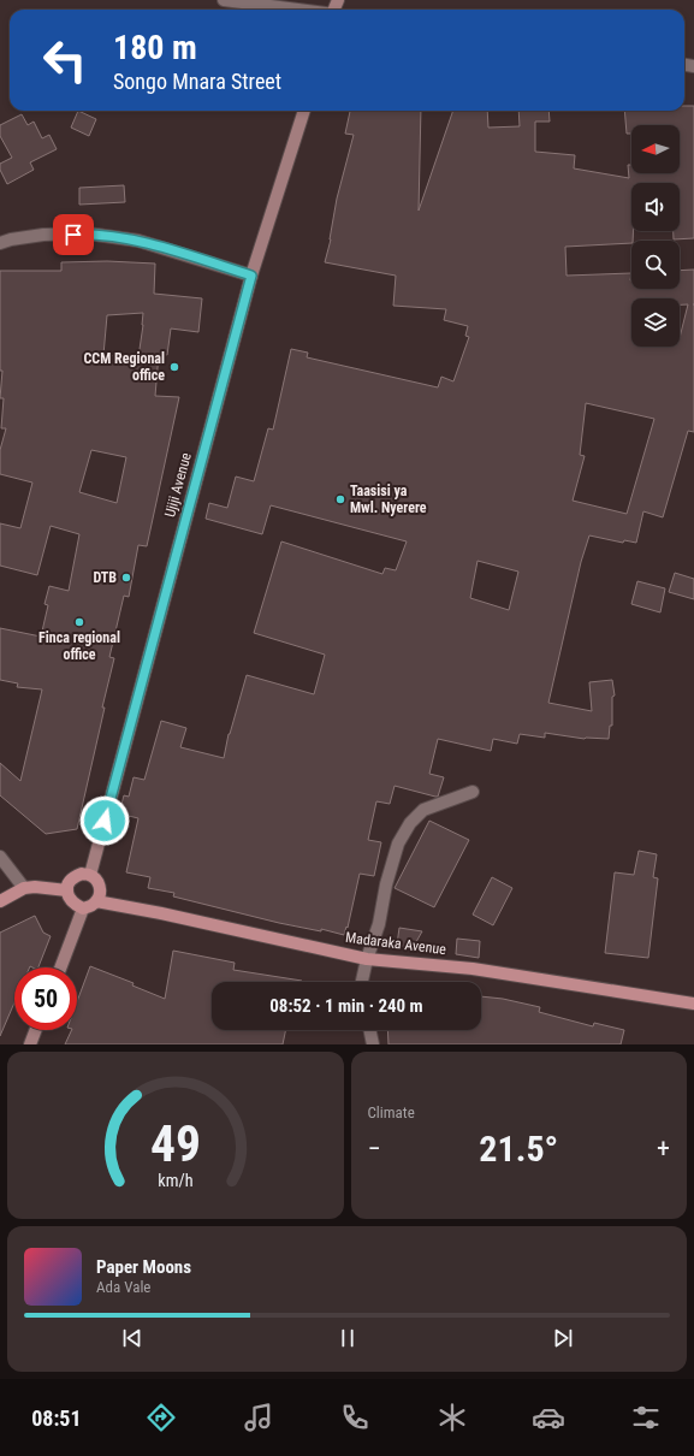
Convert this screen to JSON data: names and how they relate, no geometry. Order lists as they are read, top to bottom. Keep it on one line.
{"streets":{"main road":["Ujiji Avenue","Madaraka Avenue"]},"crossings":[["Ujiji Avenue","Madaraka Avenue"]],"places":["CCM Regional office","Taasisi ya Mwl. Nyerere","DTB","Finca regional office"],"north":"left","page":{"turn":["180 m","Songo Mnara Street"],"limit":"50","trip":"08:52 · 1 min · 240 m","tile":"Climate","heat":["−","21.5°","+"],"song":["Paper Moons","Ada Vale"],"tabs":"08:51","gauge":["49","km/h"]}}
